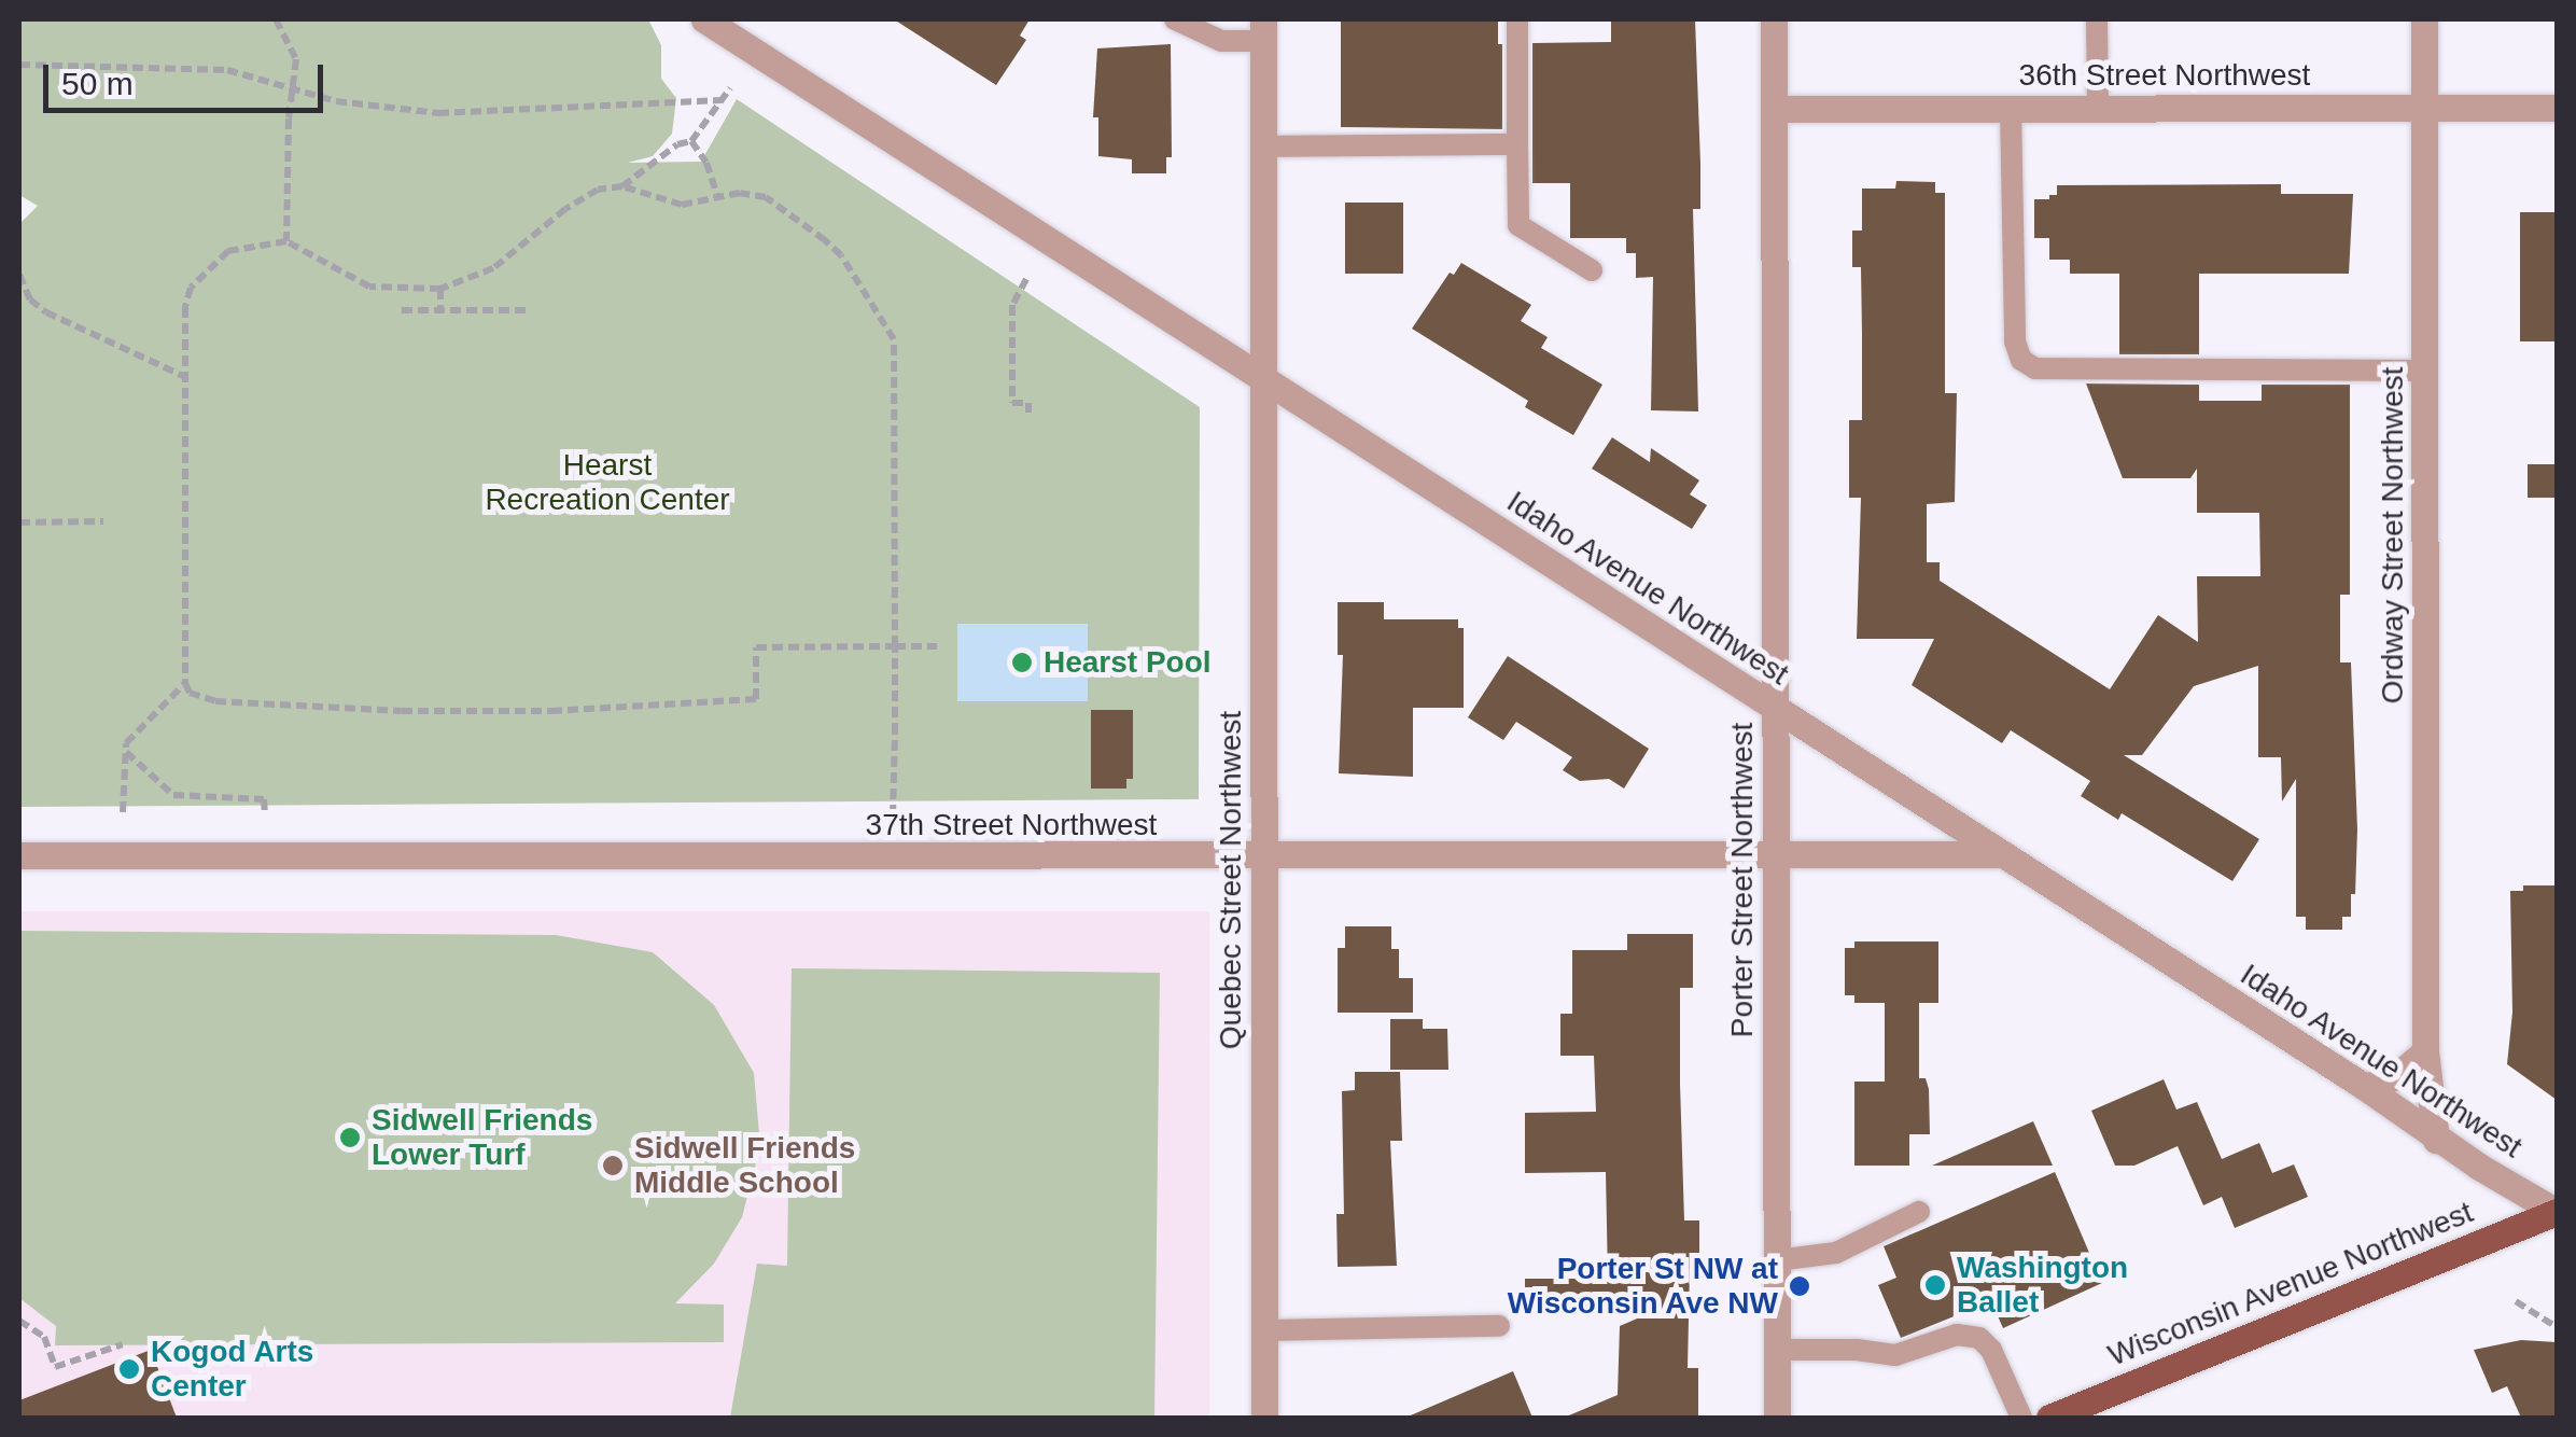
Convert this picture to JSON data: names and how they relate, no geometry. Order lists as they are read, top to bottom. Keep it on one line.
{"streets":{"main road":["Wisconsin Avenue Northwest"],"street":["36th Street Northwest","Ordway Street Northwest","Idaho Avenue Northwest","37th Street Northwest","Quebec Street Northwest","Porter Street Northwest"]},"crossings":[["36th Street Northwest","Ordway Street Northwest"],["36th Street Northwest","Porter Street Northwest"],["Ordway Street Northwest","Idaho Avenue Northwest"],["Idaho Avenue Northwest","37th Street Northwest"],["Idaho Avenue Northwest","Quebec Street Northwest"],["Idaho Avenue Northwest","Porter Street Northwest"],["Idaho Avenue Northwest","Wisconsin Avenue Northwest"],["37th Street Northwest","Quebec Street Northwest"],["37th Street Northwest","Porter Street Northwest"]],"parks":["Hearst Recreation Center"],"places":["Hearst Pool","Sidwell Friends Lower Turf","Sidwell Friends Middle School","Washington Ballet","Porter St NW at Wisconsin Ave NW","Kogod Arts Center"],"scale_bar":"50 m"}
